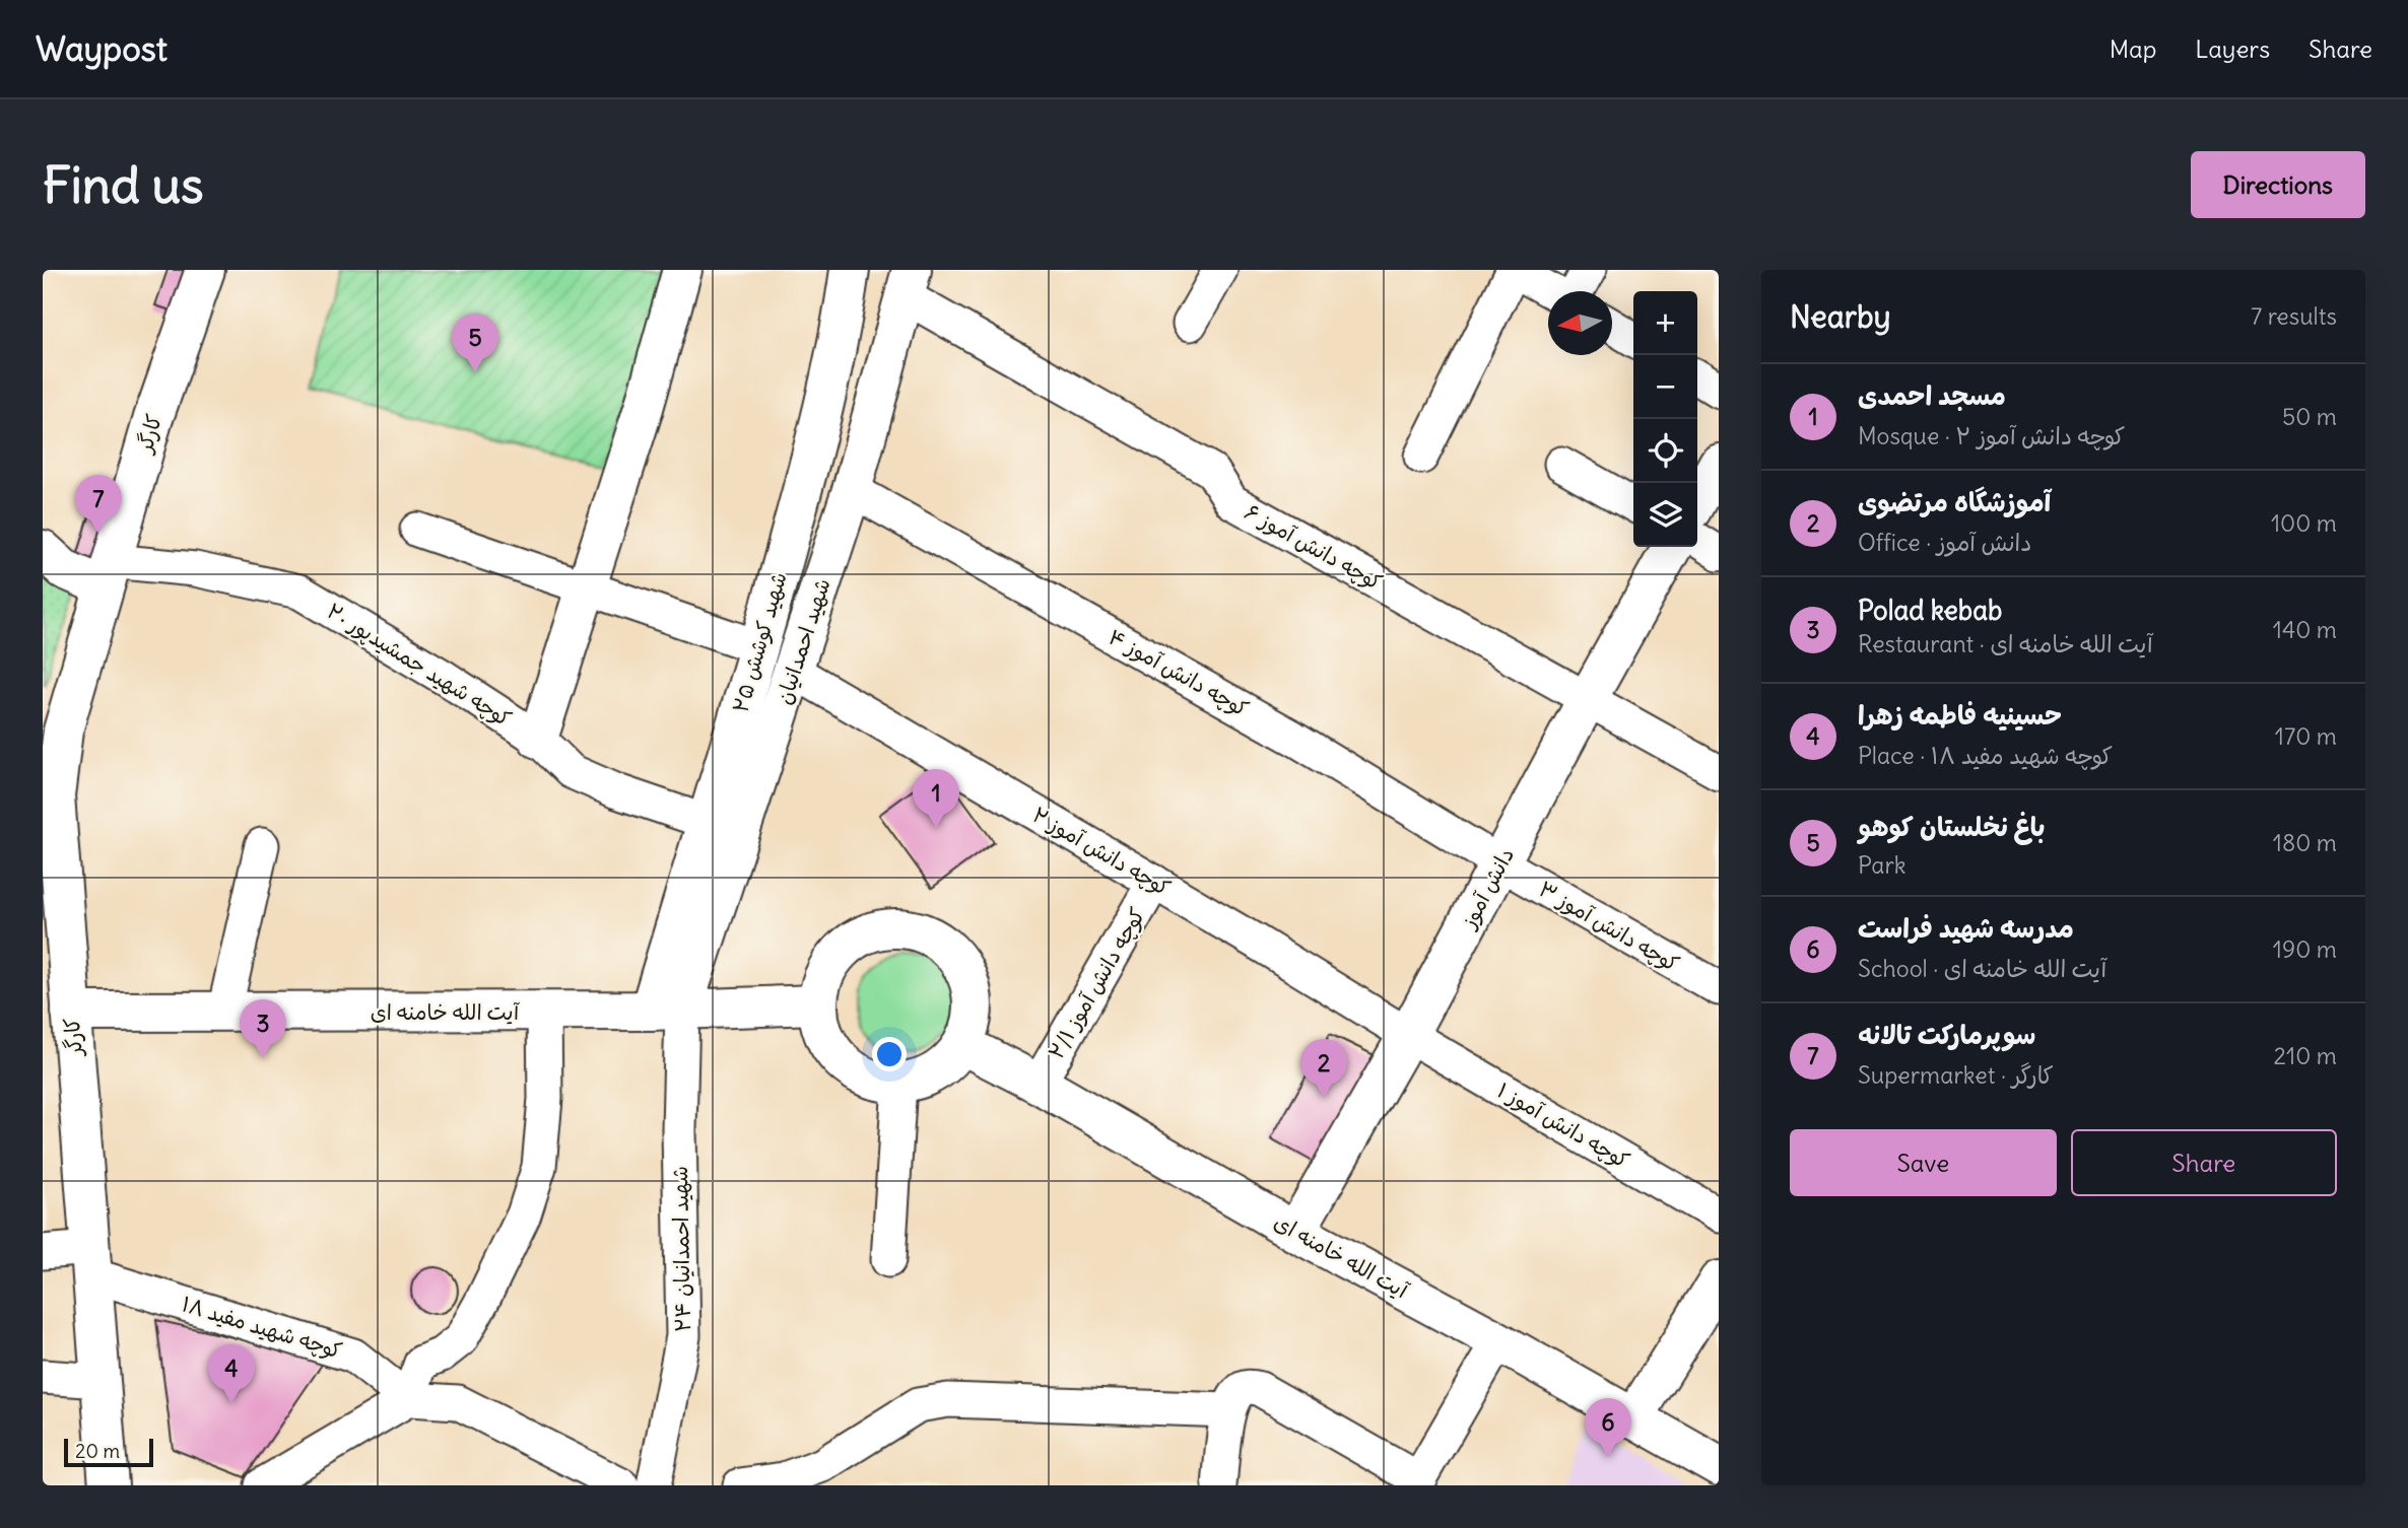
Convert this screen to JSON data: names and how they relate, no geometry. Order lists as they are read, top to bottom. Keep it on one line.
{"streets":{"main road":["کارگر","شهید احمدانیان","شهید کوشش ۲۵","دانش آموز","آیت الله خامنه ای"],"street":["کوچه دانش آموز ۶","کوچه شهید جمشیدپور ۲۰","کوچه دانش آموز ۴","کوچه دانش آموز ۲","کوچه دانش آموز ۳","کوچه دانش آموز ۲/۱","کوچه دانش آموز ۱","شهید احمدانیان ۲۴","کوچه شهید مفید ۱۸"]},"crossings":[["کارگر","کوچه شهید جمشیدپور ۲۰"],["کارگر","آیت الله خامنه ای"],["کارگر","کوچه شهید مفید ۱۸"],["کوچه دانش آموز ۶","شهید احمدانیان"],["کوچه دانش آموز ۶","دانش آموز"],["شهید احمدانیان","شهید کوشش ۲۵"],["شهید احمدانیان","کوچه دانش آموز ۴"],["شهید احمدانیان","کوچه دانش آموز ۲"],["شهید احمدانیان","آیت الله خامنه ای"],["شهید احمدانیان","شهید احمدانیان ۲۴"],["شهید کوشش ۲۵","کوچه شهید جمشیدپور ۲۰"],["شهید کوشش ۲۵","آیت الله خامنه ای"],["شهید کوشش ۲۵","شهید احمدانیان ۲۴"],["کوچه دانش آموز ۴","دانش آموز"],["کوچه دانش آموز ۴","کوچه دانش آموز ۳"],["کوچه دانش آموز ۲","دانش آموز"],["کوچه دانش آموز ۲","کوچه دانش آموز ۲/۱"],["کوچه دانش آموز ۲","کوچه دانش آموز ۱"],["دانش آموز","کوچه دانش آموز ۳"],["دانش آموز","آیت الله خامنه ای"],["دانش آموز","کوچه دانش آموز ۱"],["کوچه دانش آموز ۲/۱","آیت الله خامنه ای"],["آیت الله خامنه ای","شهید احمدانیان ۲۴"]],"scale_bar":"20 m","north":"left","page":{"header":"Waypost","nav":["Map","Layers","Share"],"buttons":["Directions",["Save","Share"]],"title":"Find us","heading":["Nearby","7 results"],"map_buttons":["+","−"],"pins":["5","7","1","3","2","4","6"],"list":[{"mark":"1","name":"مسجد احمدی","note":"Mosque · کوچه دانش آموز ۲","value":"50 m"},{"mark":"2","name":"آموزشگاه مرتضوی","note":"Office · دانش آموز","value":"100 m"},{"mark":"3","name":"Polad kebab","note":"Restaurant · آیت الله خامنه ای","value":"140 m"},{"mark":"4","name":"حسینیه فاطمه زهرا","note":"Place · کوچه شهید مفید ۱۸","value":"170 m"},{"mark":"5","name":"باغ نخلستان کوهو","note":"Park","value":"180 m"},{"mark":"6","name":"مدرسه شهید فراست","note":"School · آیت الله خامنه ای","value":"190 m"},{"mark":"7","name":"سوپرمارکت تالانه","note":"Supermarket · کارگر","value":"210 m"}],"scale":"20 m"}}
